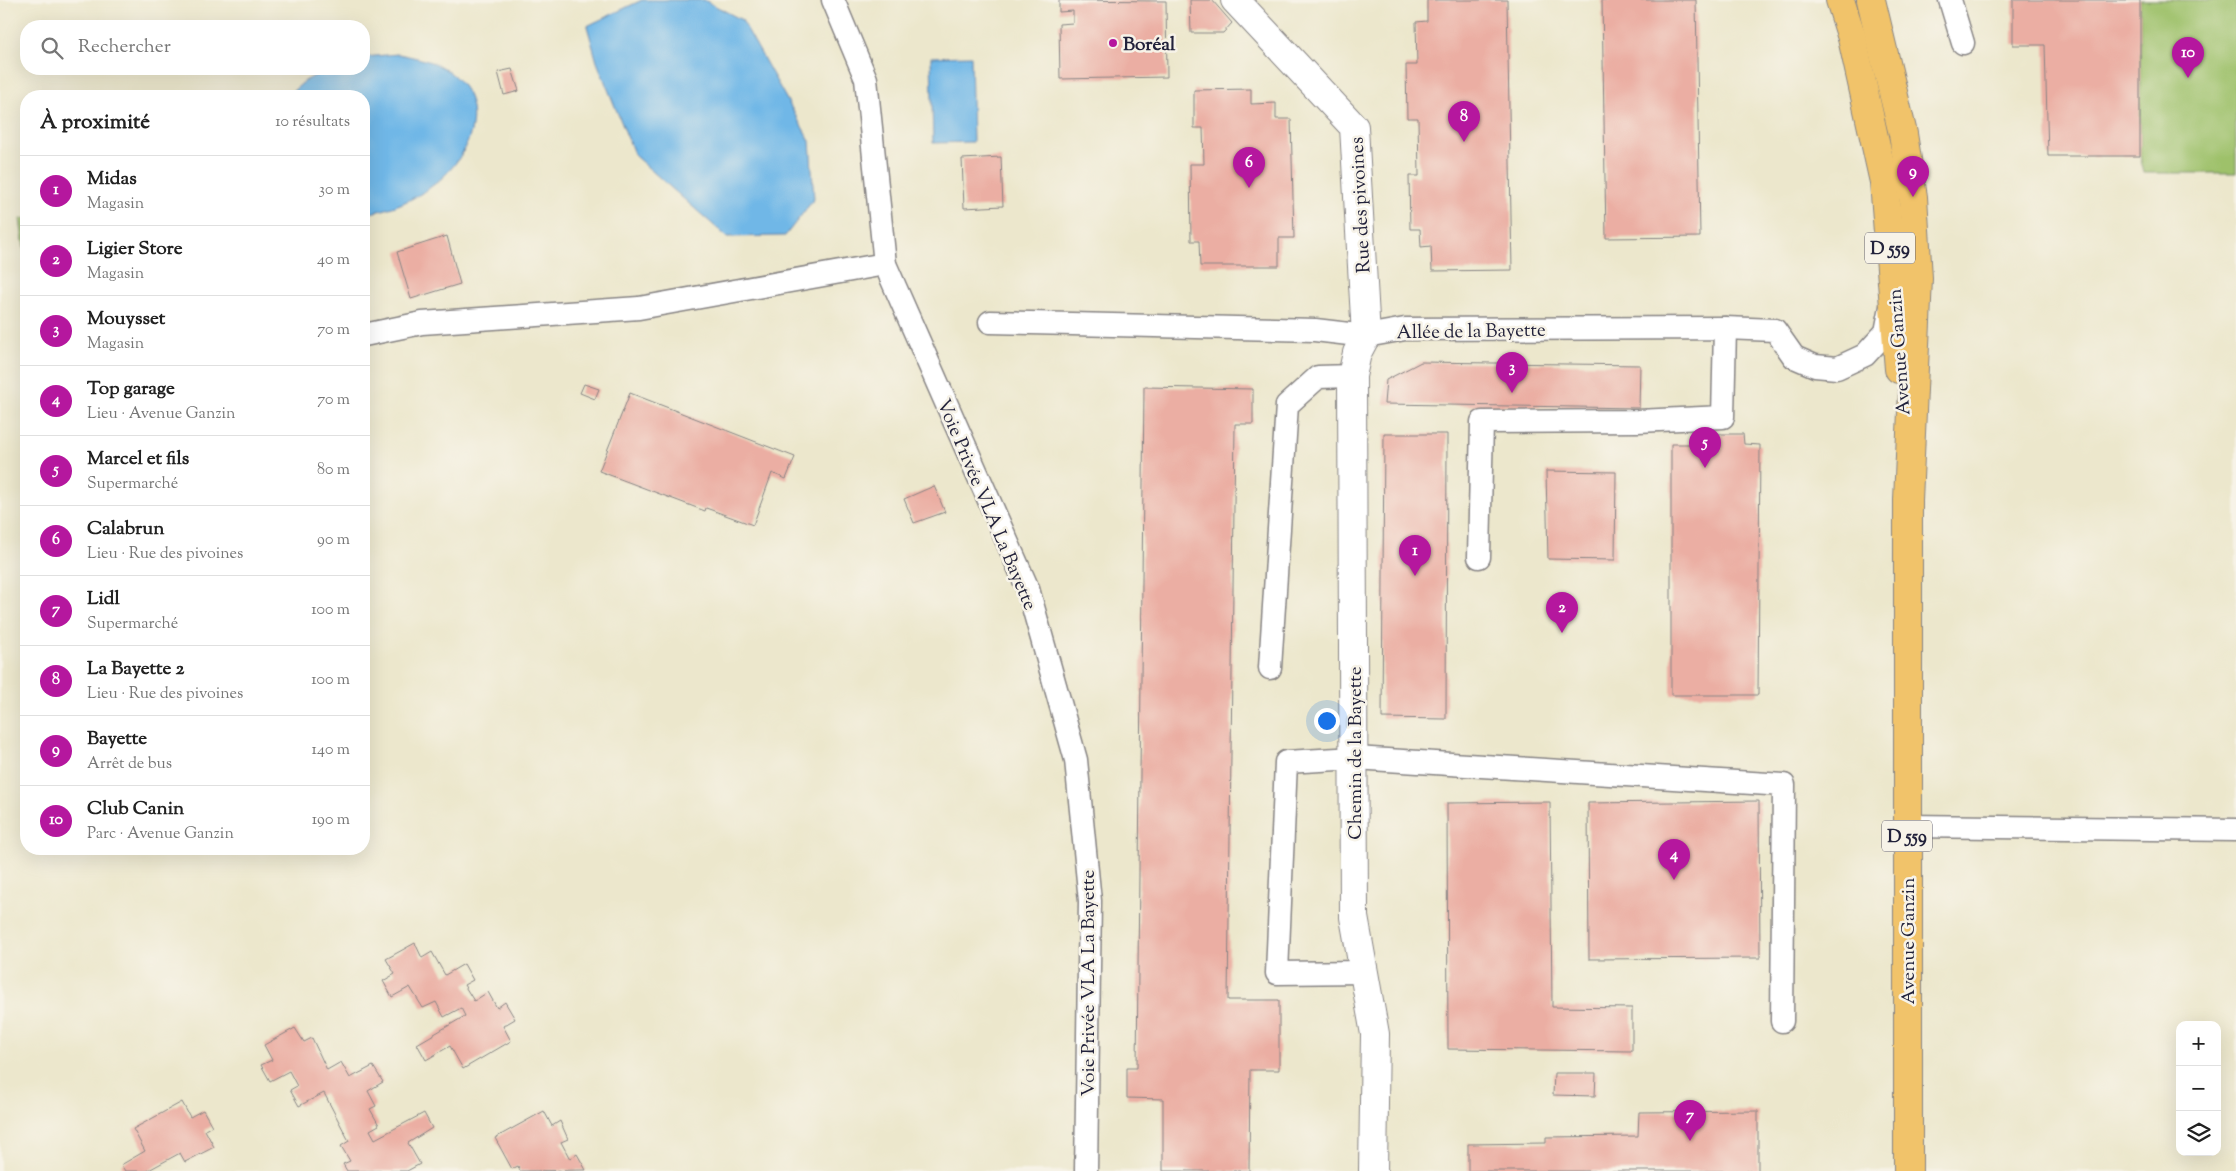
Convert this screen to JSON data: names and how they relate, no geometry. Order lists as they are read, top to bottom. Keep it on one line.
{"streets":{"main road":["D 559","Avenue Ganzin"],"street":["Rue des pivoines","Chemin de la Bayette"],"lane":["Allée de la Bayette","Voie Privée VLA La Bayette"]},"crossings":[["Rue des pivoines","Allée de la Bayette"],["Rue des pivoines","Chemin de la Bayette"],["Allée de la Bayette","Avenue Ganzin"],["Allée de la Bayette","Chemin de la Bayette"]],"places":["Boréal"],"page":{"search":"Rechercher","pins":["10","8","6","9","3","5","1","2","4","7"],"heading":["À proximité","10 résultats"],"list":[{"mark":"1","name":"Midas","note":"Magasin","value":"30 m"},{"mark":"2","name":"Ligier Store","note":"Magasin","value":"40 m"},{"mark":"3","name":"Mouysset","note":"Magasin","value":"70 m"},{"mark":"4","name":"Top garage","note":"Lieu · Avenue Ganzin","value":"70 m"},{"mark":"5","name":"Marcel et fils","note":"Supermarché","value":"80 m"},{"mark":"6","name":"Calabrun","note":"Lieu · Rue des pivoines","value":"90 m"},{"mark":"7","name":"Lidl","note":"Supermarché","value":"100 m"},{"mark":"8","name":"La Bayette 2","note":"Lieu · Rue des pivoines","value":"100 m"},{"mark":"9","name":"Bayette","note":"Arrêt de bus","value":"140 m"},{"mark":"10","name":"Club Canin","note":"Parc · Avenue Ganzin","value":"190 m"}],"map_buttons":["+","−"]}}
